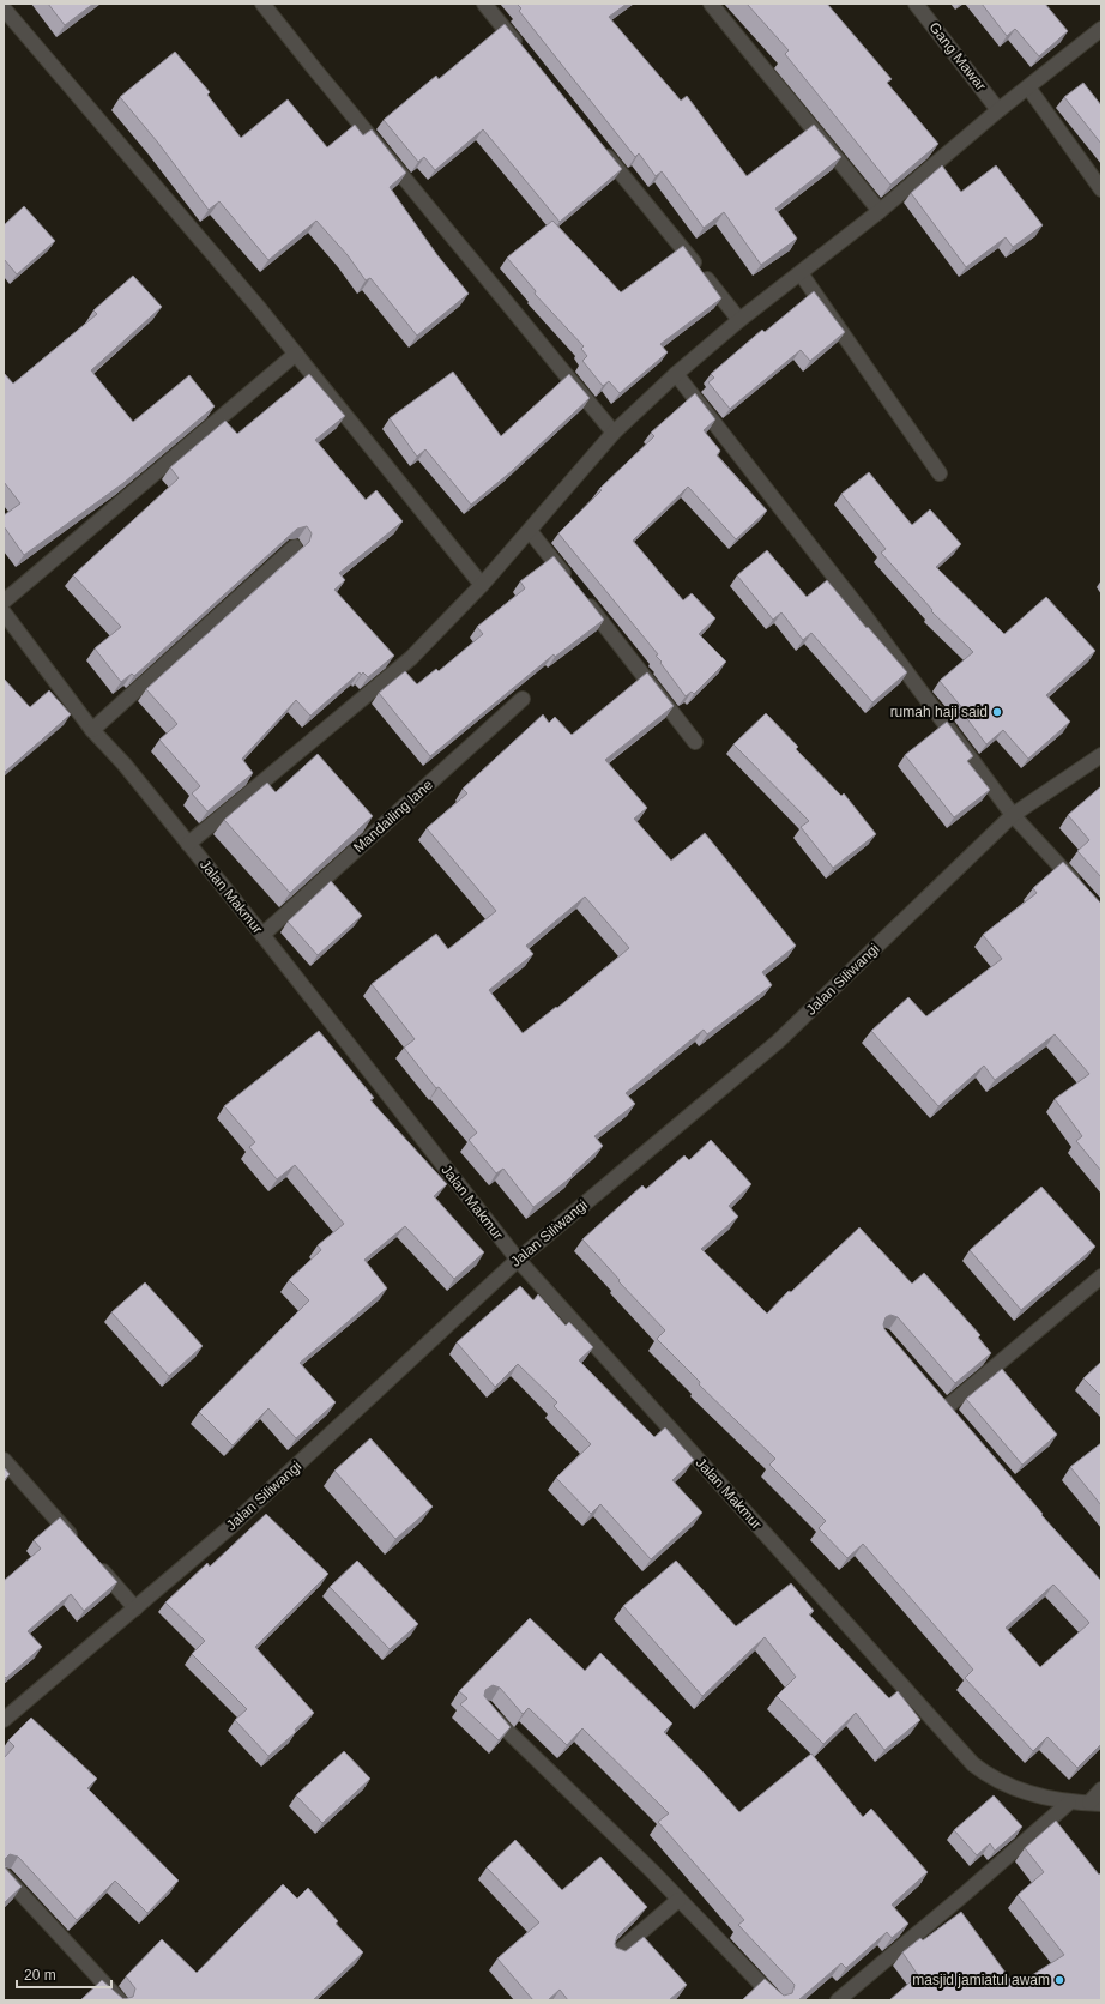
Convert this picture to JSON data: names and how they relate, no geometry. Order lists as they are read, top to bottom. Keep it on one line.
{"streets":{"street":["Gang Mawar","Mandailing lane","Jalan Makmur","Jalan Siliwangi"]},"crossings":[["Mandailing lane","Jalan Makmur"],["Jalan Makmur","Jalan Siliwangi"]],"places":["rumah haji said","masjid jamiatul awam"],"scale_bar":"20 m"}
